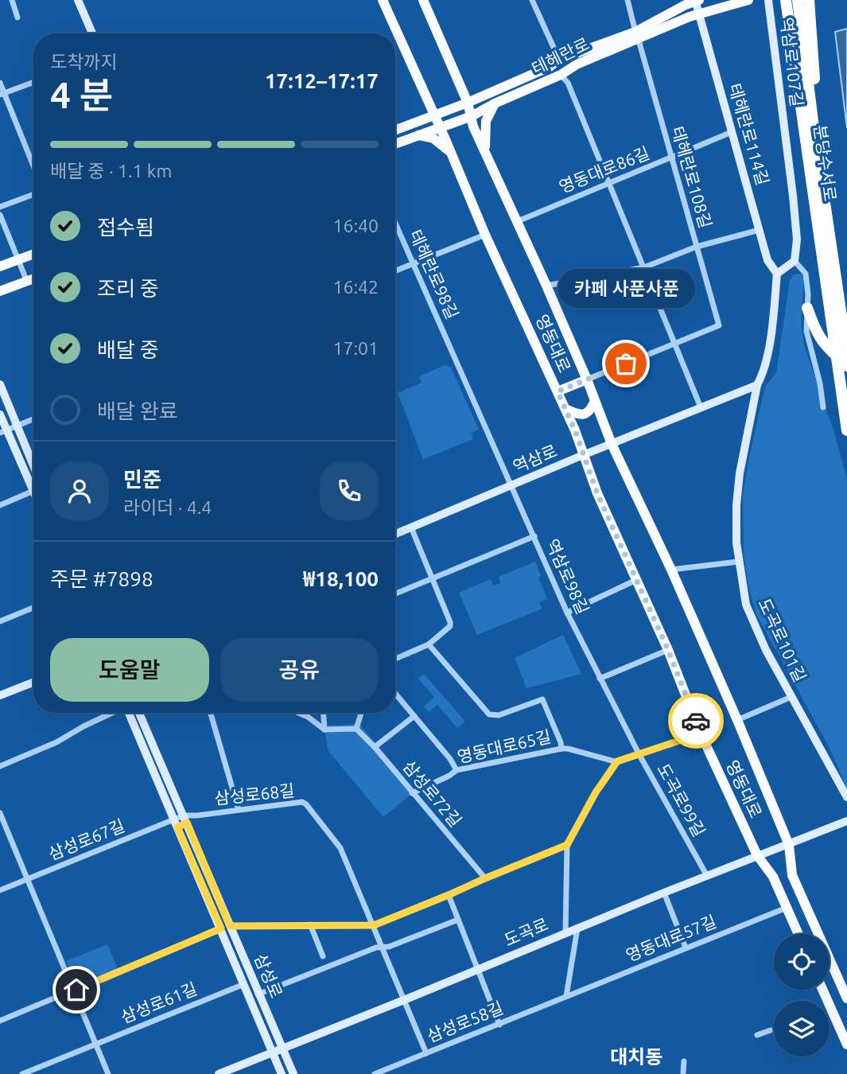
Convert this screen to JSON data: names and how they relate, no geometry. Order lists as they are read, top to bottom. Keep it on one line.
{"streets":{"highway":["분당수서로"],"main road":["테헤란로","역삼로107길","테헤란로114길","영동대로","역삼로","도곡로101길","도곡로","삼성로"],"street":["영동대로86길","테헤란로108길","테헤란로98길","역삼로98길","영동대로65길","삼성로72길","삼성로68길","도곡로99길","삼성로67길","영동대로57길","삼성로61길","삼성로58길"]},"crossings":[["테헤란로","테헤란로114길"],["테헤란로","테헤란로108길"],["테헤란로","영동대로"],["테헤란로114길","영동대로86길"],["영동대로86길","테헤란로108길"],["영동대로86길","영동대로"],["테헤란로98길","역삼로"],["테헤란로98길","역삼로98길"],["영동대로","역삼로"],["영동대로","도곡로"],["영동대로","영동대로57길"],["역삼로","역삼로98길"],["역삼로","도곡로101길"],["역삼로98길","도곡로99길"],["영동대로65길","삼성로72길"],["삼성로68길","삼성로"],["도곡로99길","도곡로"],["삼성로67길","삼성로"],["도곡로","삼성로"],["영동대로57길","삼성로58길"],["삼성로","삼성로61길"]],"districts":["대치동"],"places":["카페 사푼사푼"],"page":{"heading":["4 분","도착까지","17:12–17:17"],"panel":["민준","라이더 · 4.4","주문 #7898","₩18,100"],"bar":"배달 중 · 1.1 km","list":[["접수됨","16:40"],["조리 중","16:42"],["배달 중","17:01"],"배달 완료"],"bubble":"카페 사푼사푼","buttons":["도움말","공유"]}}
